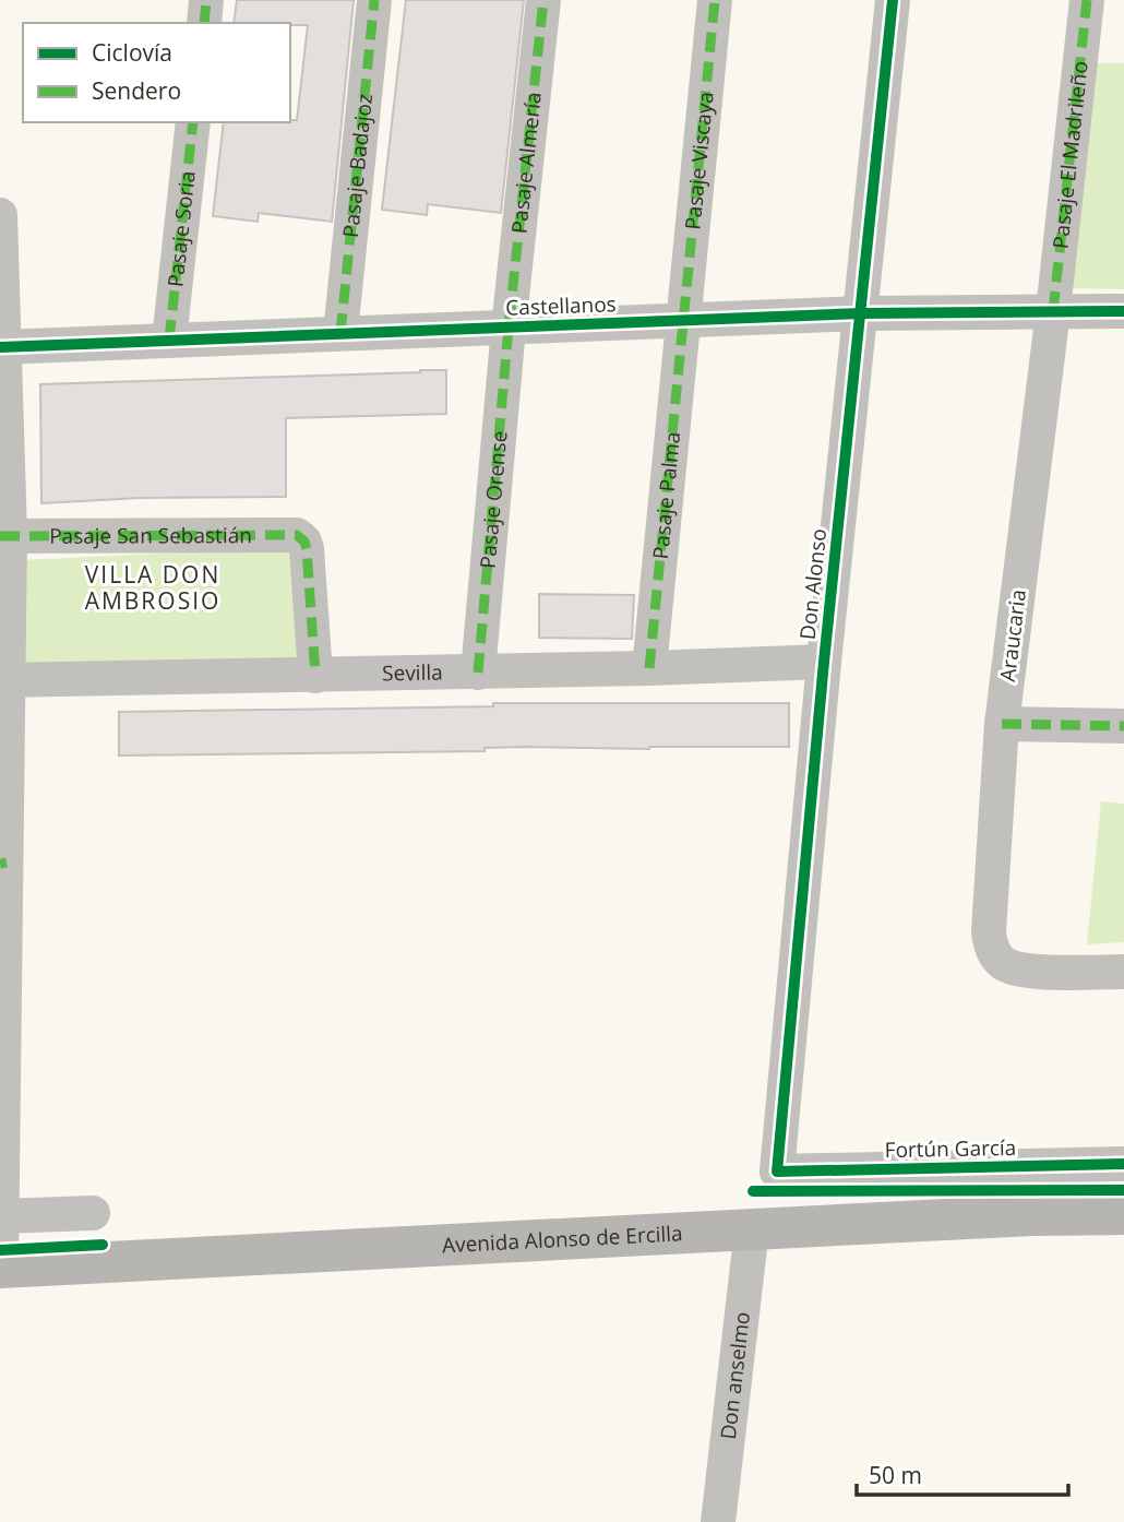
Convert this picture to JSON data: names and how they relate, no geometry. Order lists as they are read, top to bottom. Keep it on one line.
{"streets":{"main road":["Avenida Alonso de Ercilla"],"street":["Pasaje El Madrileño","Pasaje Viscaya","Pasaje Almería","Pasaje Badajoz","Pasaje Soria","Castellanos","Pasaje Palma","Pasaje Orense","Pasaje San Sebastián","Don Alonso","Araucaria","Sevilla","Fortún García","Don anselmo"]},"crossings":[["Pasaje El Madrileño","Castellanos"],["Pasaje El Madrileño","Araucaria"],["Pasaje Viscaya","Castellanos"],["Pasaje Viscaya","Pasaje Palma"],["Pasaje Almería","Castellanos"],["Pasaje Almería","Pasaje Orense"],["Pasaje Badajoz","Castellanos"],["Pasaje Soria","Castellanos"],["Castellanos","Pasaje Palma"],["Castellanos","Pasaje Orense"],["Castellanos","Don Alonso"],["Castellanos","Araucaria"],["Pasaje Palma","Sevilla"],["Pasaje Orense","Sevilla"],["Pasaje San Sebastián","Sevilla"],["Don Alonso","Sevilla"],["Don Alonso","Fortún García"],["Avenida Alonso de Ercilla","Don anselmo"]],"districts":["VILLA DON AMBROSIO"],"legend":["Ciclovía","Sendero"],"scale_bar":"50 m"}
